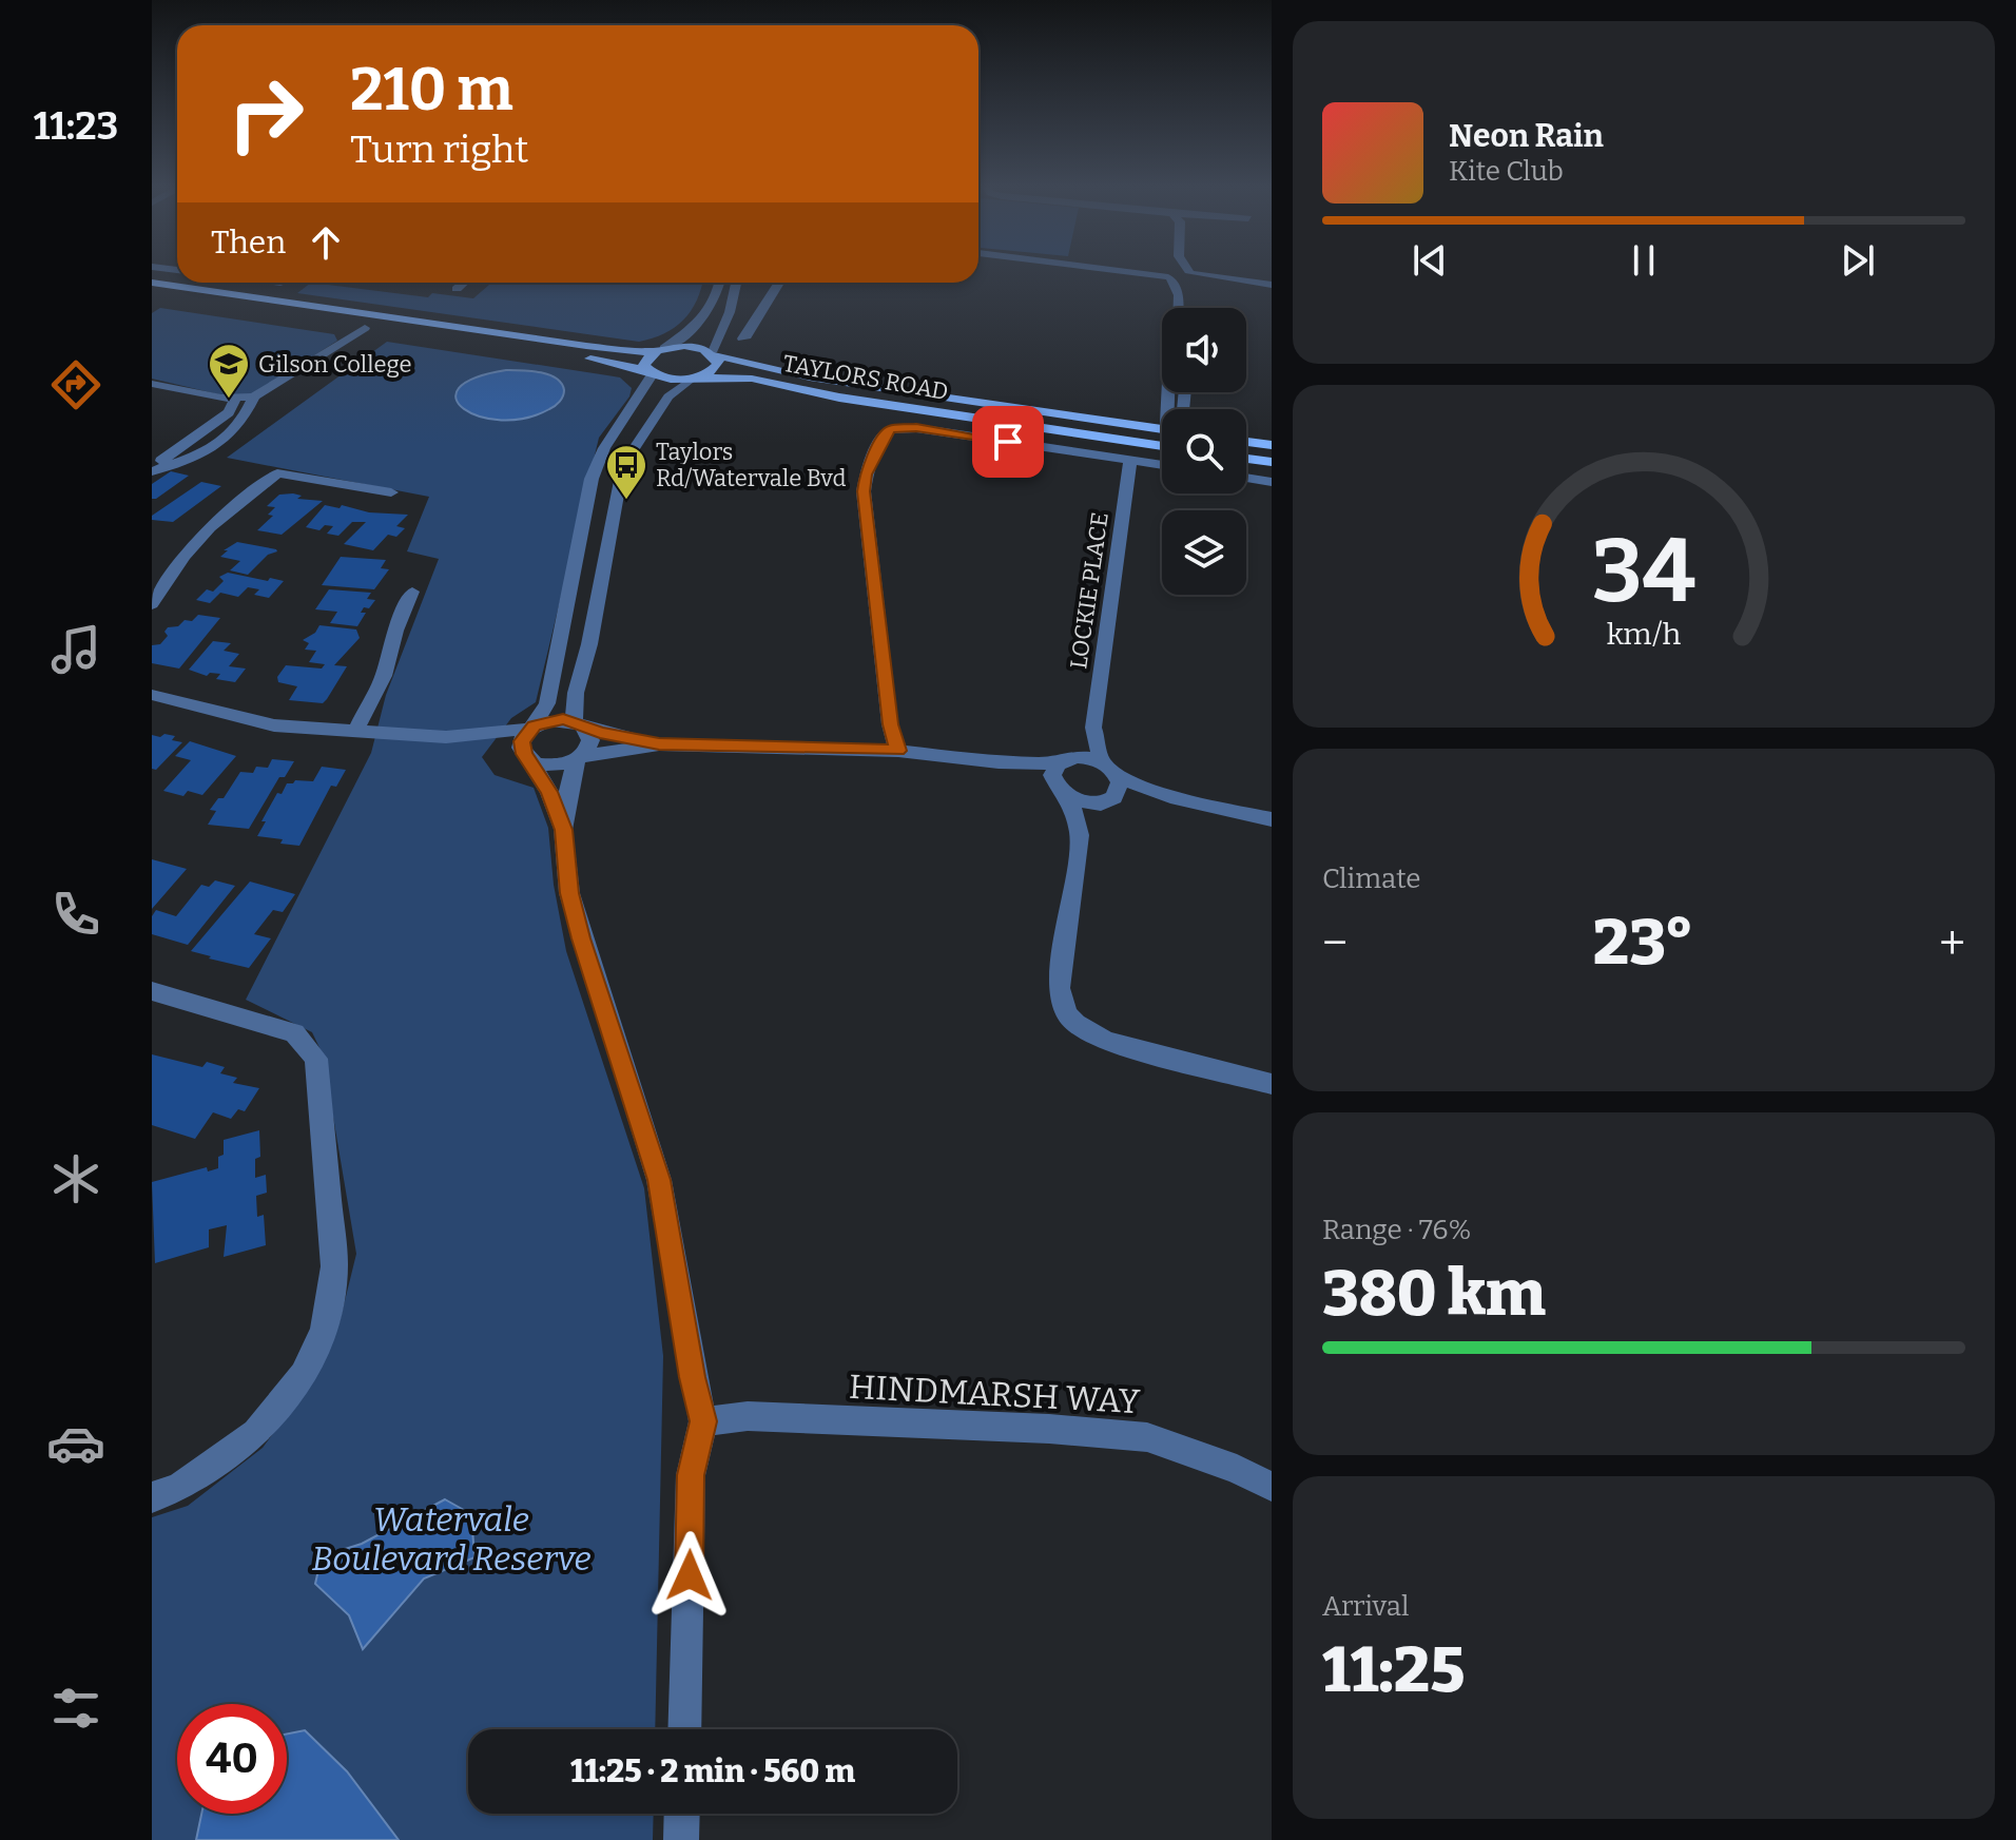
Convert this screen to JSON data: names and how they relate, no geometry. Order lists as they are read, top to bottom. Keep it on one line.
{"streets":{"main road":["TAYLORS ROAD"],"street":["LOCKIE PLACE","HINDMARSH WAY"]},"parks":["Watervale Boulevard Reserve"],"places":{"school or university":["Gilson College"],"bus stop":["Taylors Rd/Watervale Bvd"]},"page":{"tabs":"11:23","turn":["210 m","Turn right"],"song":["Neon Rain","Kite Club"],"then":"Then","tile":["Climate",["Range · 76%","380 km"],["Arrival","11:25"]],"heat":["−","23°","+"],"limit":"40","trip":"11:25 · 2 min · 560 m","gauge":["34","km/h"]}}
